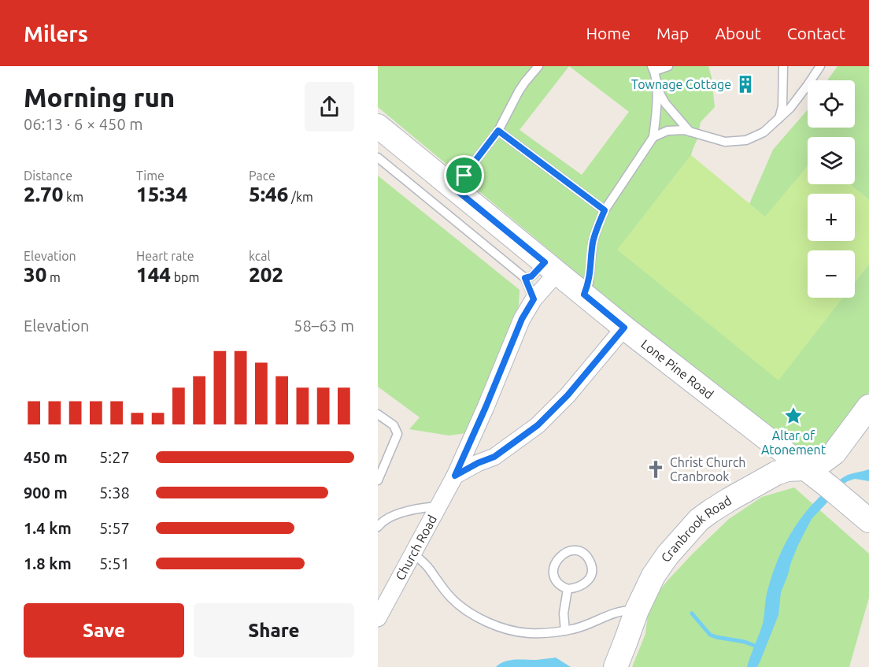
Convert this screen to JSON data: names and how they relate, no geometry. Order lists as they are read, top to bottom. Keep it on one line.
{"streets":{"street":["Lone Pine Road","Cranbrook Road","Church Road"]},"crossings":[["Lone Pine Road","Cranbrook Road"],["Lone Pine Road","Church Road"]],"places":{"building":["Townage Cottage"],"place":["Altar of Atonement"],"church":["Christ Church Cranbrook"]},"page":{"header":"Milers","nav":["Home","Map","About","Contact"],"heading":["Morning run","06:13 · 6 × 450 m"],"map_buttons":["+","−"],"stats":[["Distance","2.70 km"],["Time","15:34"],["Pace","5:46 /km"],["Elevation","30 m"],["Heart rate","144 bpm"],["kcal","202"]],"chart":["Elevation","58–63 m"],"list":[{"name":"450 m","note":"5:27"},{"name":"900 m","note":"5:38"},{"name":"1.4 km","note":"5:57"},{"name":"1.8 km","note":"5:51"}],"buttons":["Save","Share"]}}
